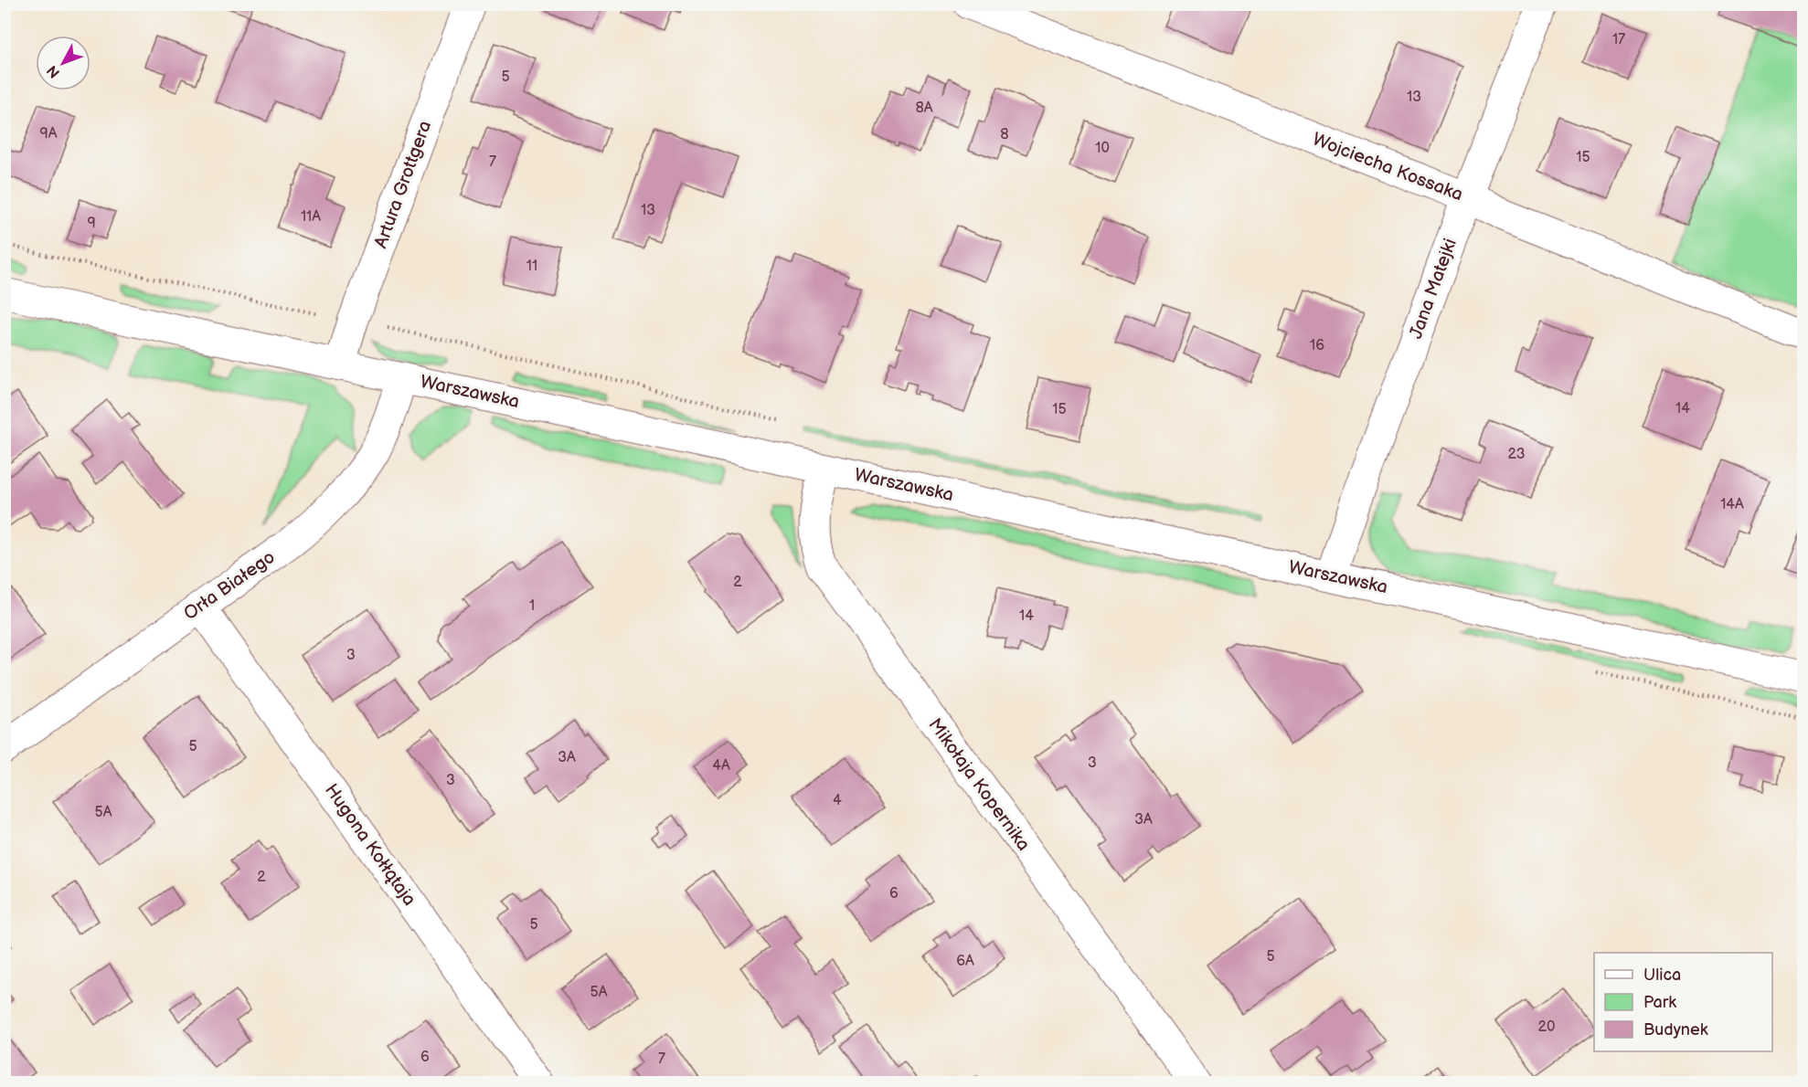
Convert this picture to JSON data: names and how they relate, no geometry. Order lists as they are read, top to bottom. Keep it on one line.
{"streets":{"street":["Wojciecha Kossaka","Artura Grottgera","Jana Matejki","Warszawska","Orła Białego","Mikołaja Kopernika","Hugona Kołłątaja"]},"crossings":[["Wojciecha Kossaka","Jana Matejki"],["Artura Grottgera","Warszawska"],["Jana Matejki","Warszawska"],["Warszawska","Orła Białego"],["Warszawska","Mikołaja Kopernika"],["Orła Białego","Hugona Kołłątaja"]],"house_numbers":["17","5","13","8A","9A","8","10","15","7","13","11A","9","11","16","14","15","23","14A","2","1","14","3","5","3A","3","4A","3","4","5A","3A","2","6","5","5","6A","5A","20","6","7"],"legend":["Ulica","Park","Budynek"],"north":"bottom left"}
